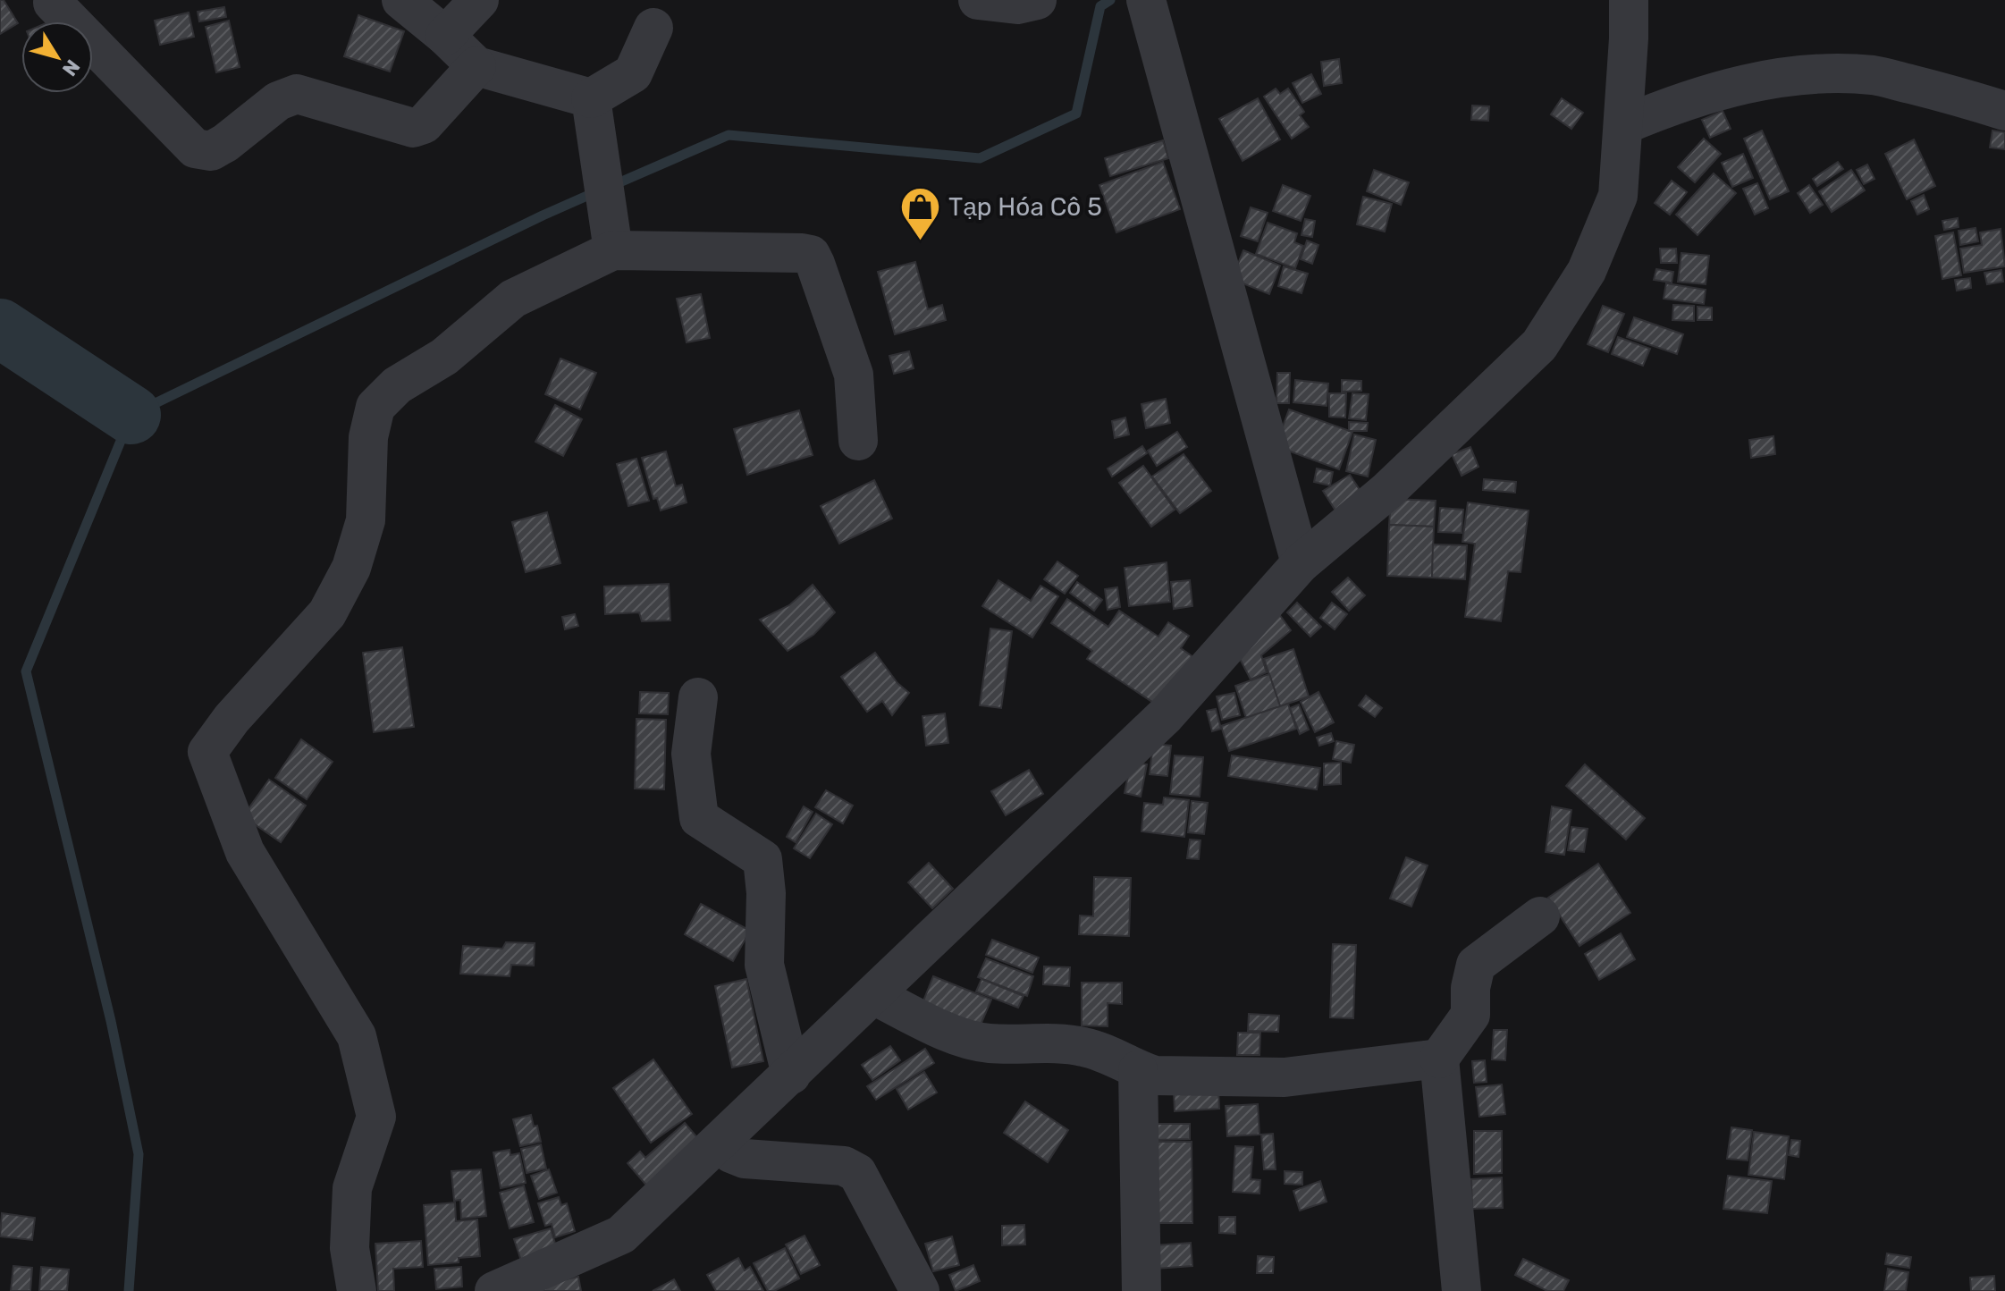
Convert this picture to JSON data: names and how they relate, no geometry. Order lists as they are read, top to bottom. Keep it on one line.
{"places":{"shop":["Tạp Hóa Cô 5"]},"north":"bottom right"}
